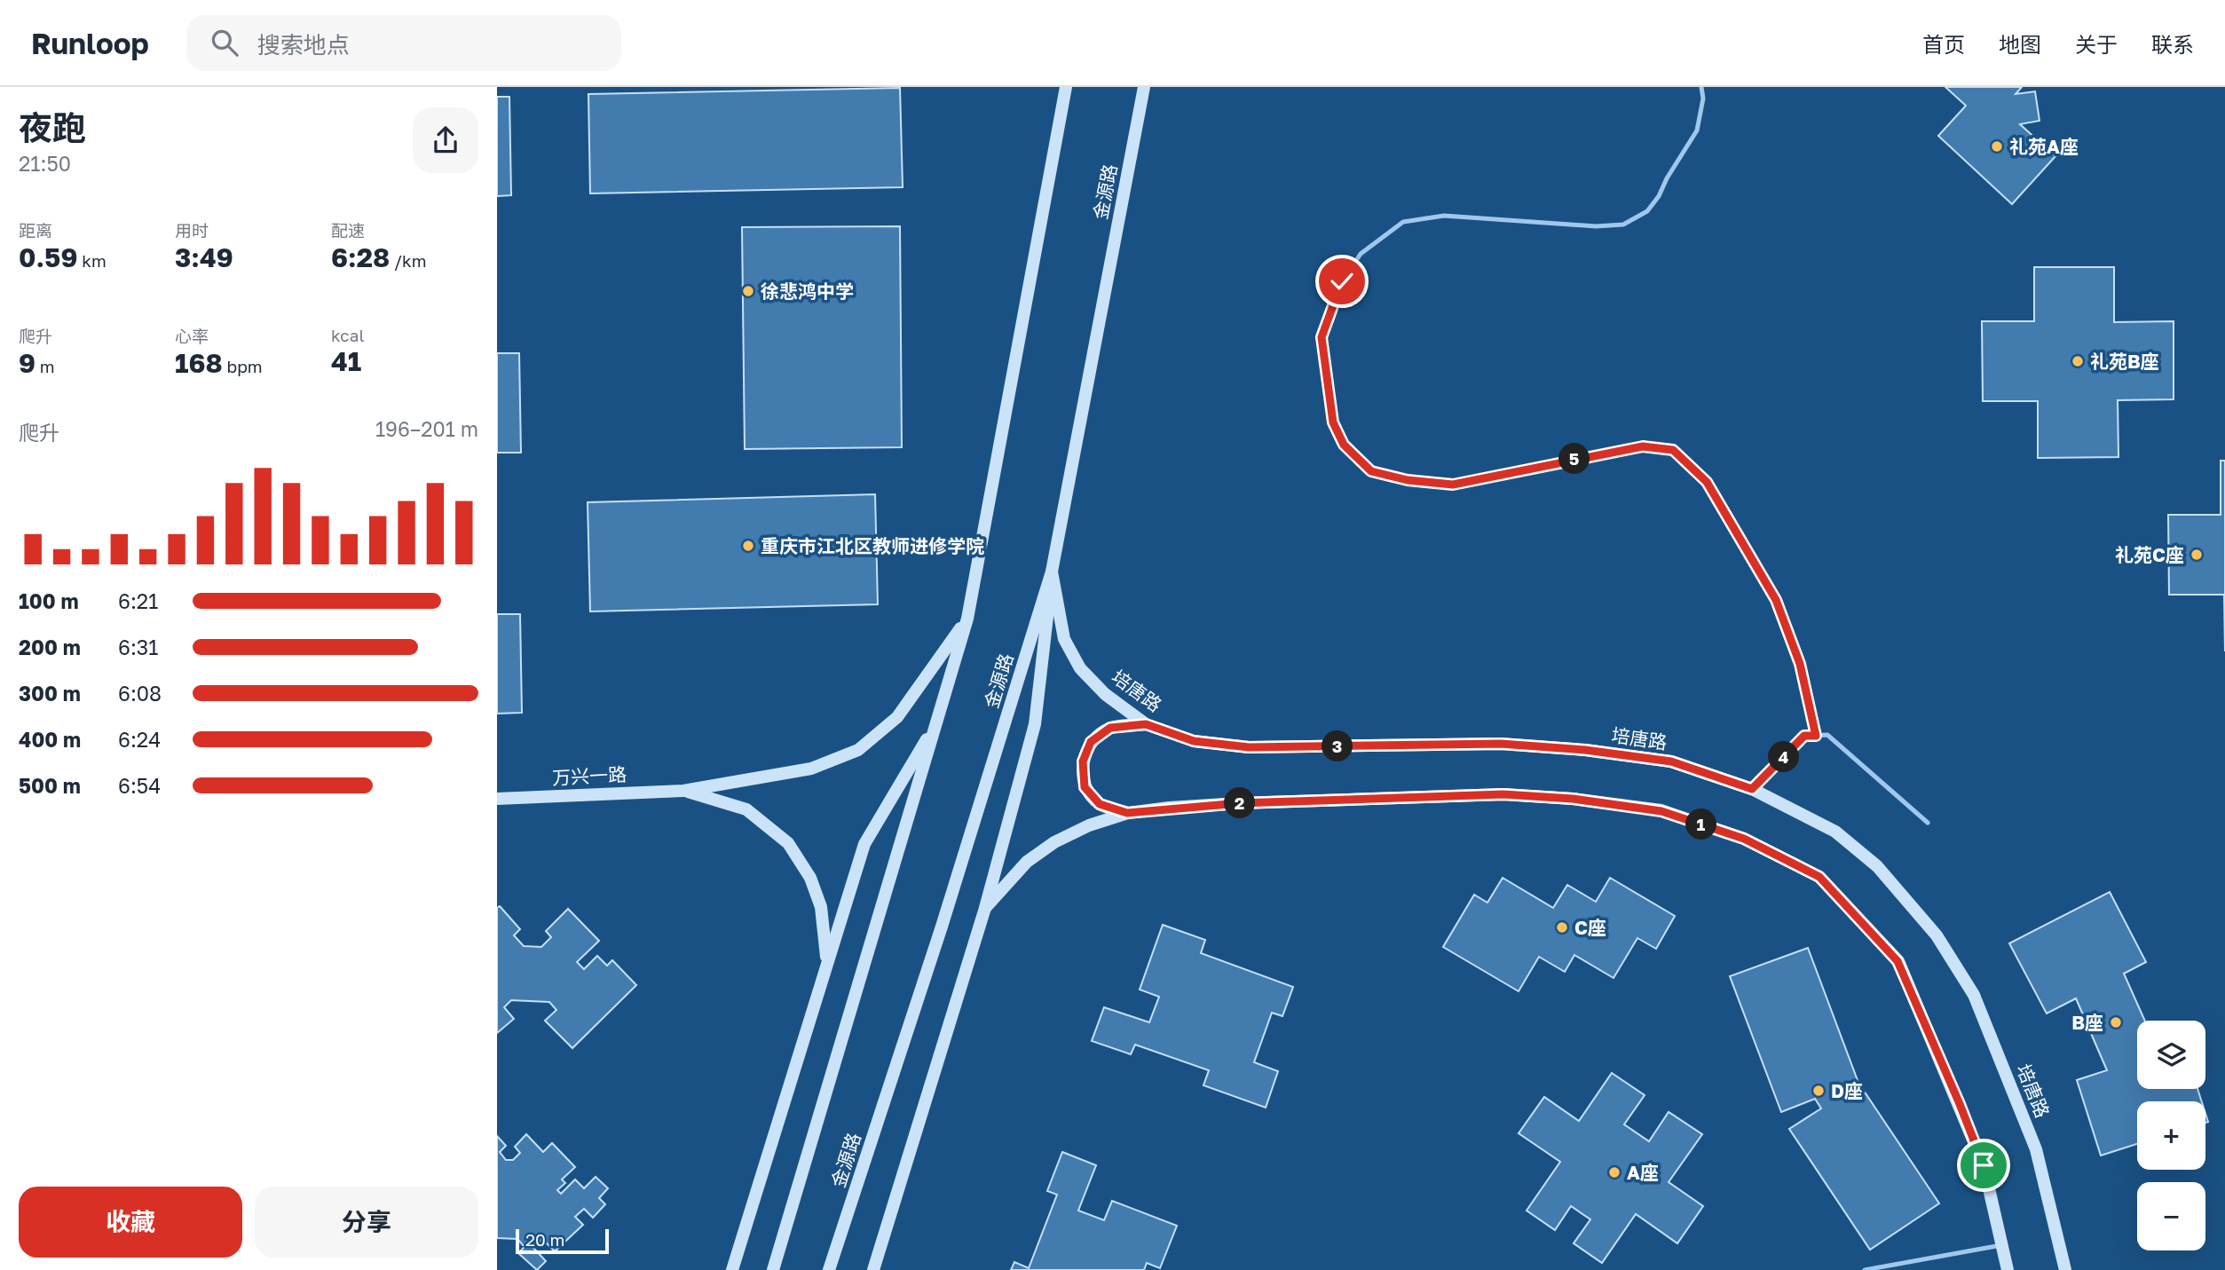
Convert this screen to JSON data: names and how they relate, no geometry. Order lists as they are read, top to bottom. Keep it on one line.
{"streets":{"street":["金源路","培唐路","万兴一路"]},"crossings":[["金源路","培唐路"]],"places":["礼苑A座","徐悲鸿中学","礼苑B座","重庆市江北区教师进修学院","礼苑C座","C座","B座","D座","A座"],"scale_bar":"20 m","page":{"header":"Runloop","search":"搜索地点","nav":["首页","地图","关于","联系"],"heading":["夜跑","21:50"],"stats":[["距离","0.59 km"],["用时","3:49"],["配速","6:28 /km"],["爬升","9 m"],["心率","168 bpm"],["kcal","41"]],"chart":["爬升","196–201 m"],"pins":["5","3","4","2","1"],"list":[{"name":"100 m","note":"6:21"},{"name":"200 m","note":"6:31"},{"name":"300 m","note":"6:08"},{"name":"400 m","note":"6:24"},{"name":"500 m","note":"6:54"}],"map_buttons":["+","−"],"buttons":["收藏","分享"],"scale":"20 m"}}
